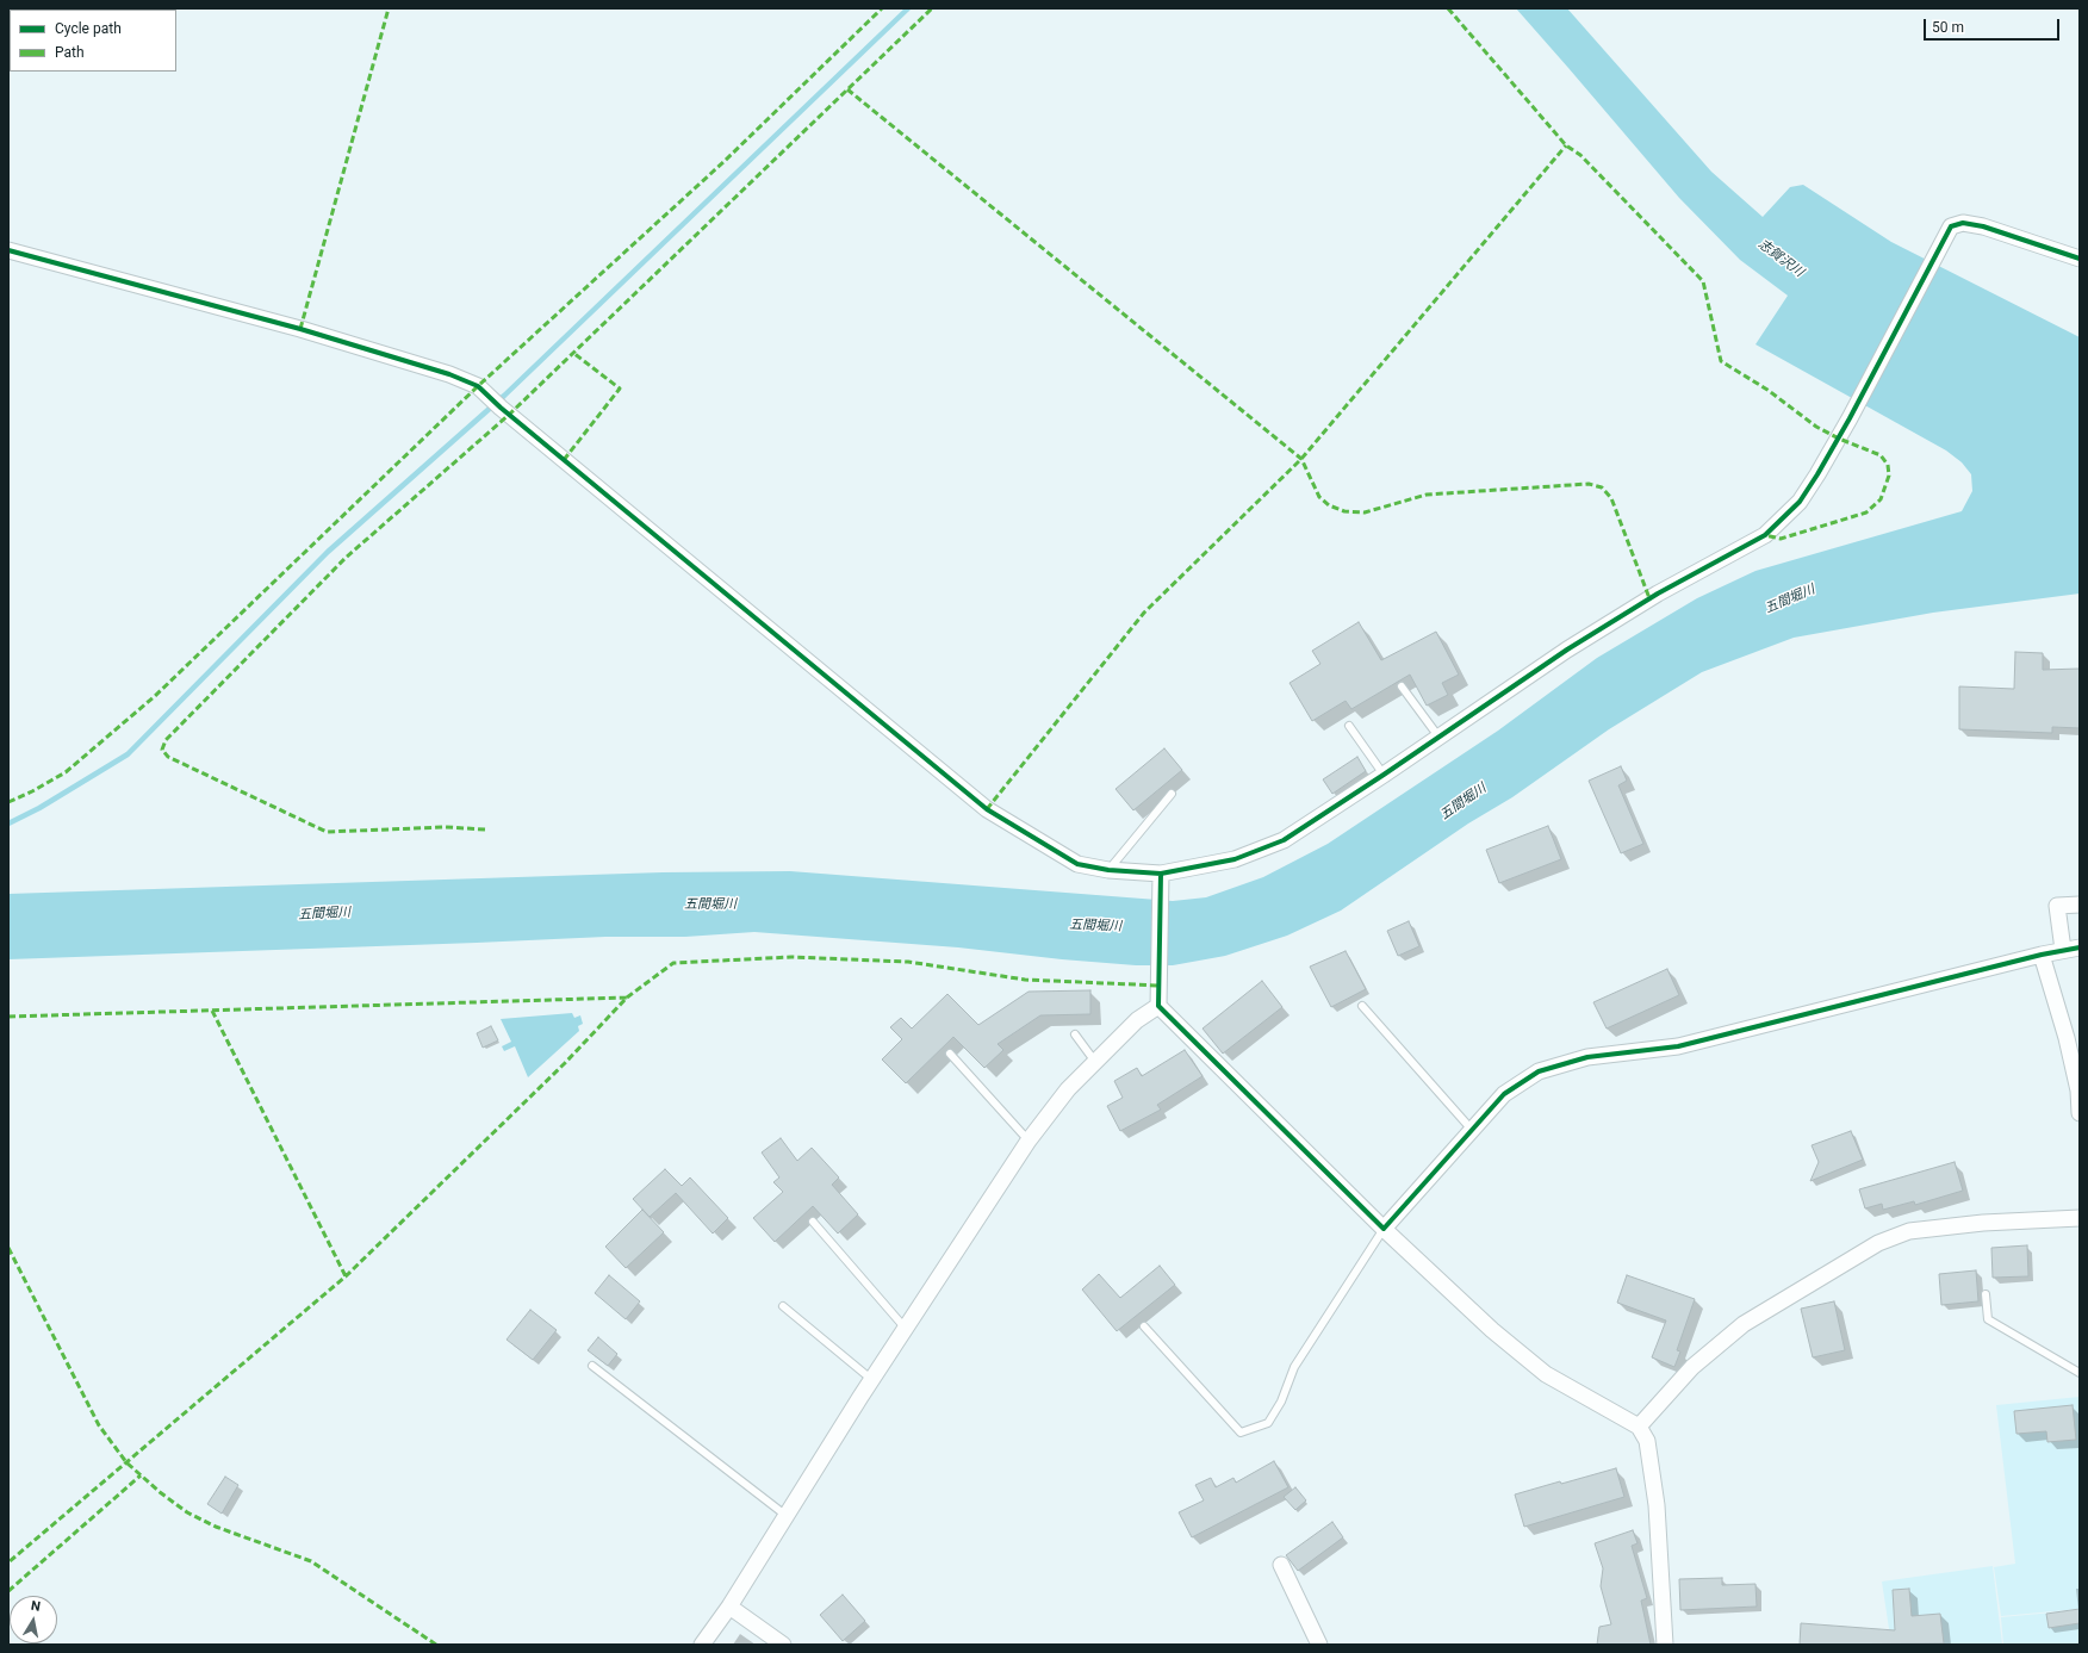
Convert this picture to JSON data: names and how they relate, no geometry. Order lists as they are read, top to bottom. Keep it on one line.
{"water":["志賀沢川","五間堀川"],"legend":["Cycle path","Path"],"scale_bar":"50 m","north":"top"}
